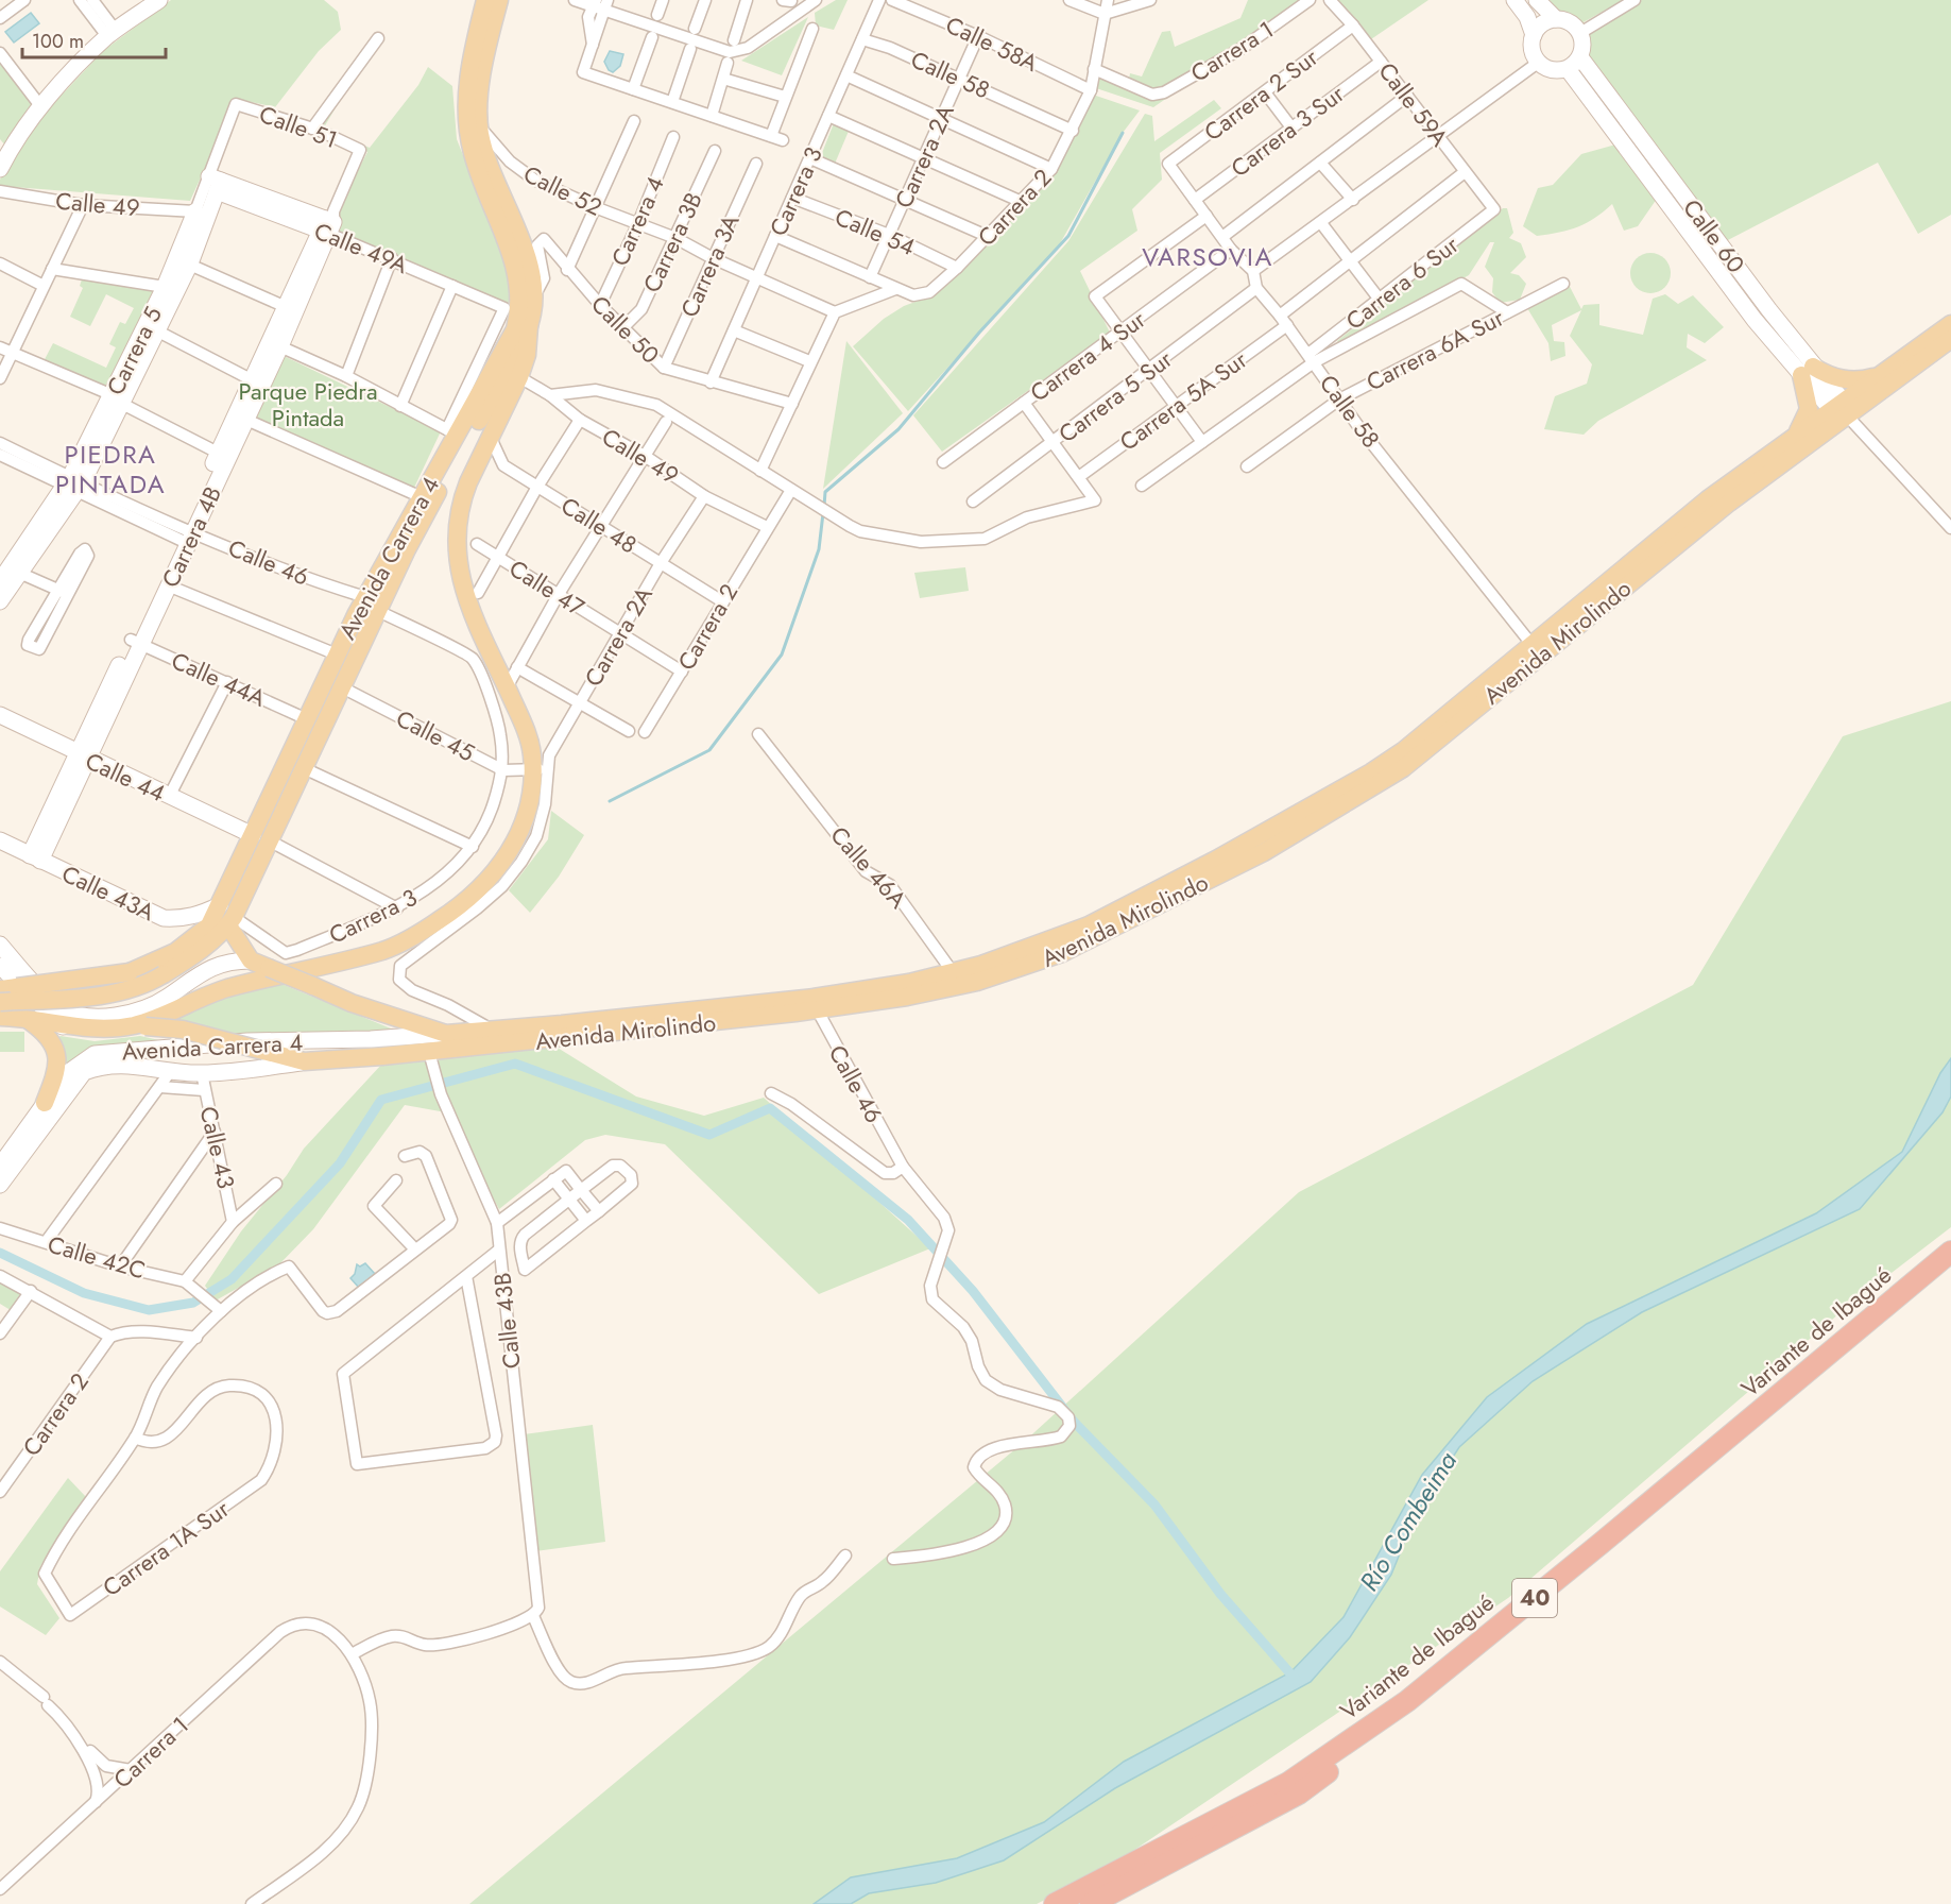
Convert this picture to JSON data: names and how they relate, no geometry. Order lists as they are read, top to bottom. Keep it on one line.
{"streets":{"highway":["Variante de Ibagué","40"],"main road":["Calle 60","Calle 49A","Carrera 5","Carrera 4B","Avenida Carrera 4","Avenida Mirolindo","Calle 44","Calle 43A"],"street":["Calle 58A","Carrera 1","Calle 58","Carrera 2 Sur","Calle 59A","Calle 51","Carrera 3 Sur","Carrera 2A","Calle 52","Carrera 3","Calle 49","Carrera 2","Carrera 4","Calle 54","Carrera 3B","Carrera 3A","Carrera 6 Sur","Calle 50","Carrera 6A Sur","Carrera 4 Sur","Carrera 5 Sur","Carrera 5A Sur","Calle 48","Calle 46","Calle 47","Calle 44A","Calle 45","Calle 46A","Calle 43","Calle 42C","Calle 43B","Carrera 1A Sur"]},"crossings":[["Calle 58A","Carrera 2A"],["Calle 58A","Carrera 2"],["Carrera 1","Carrera 2"],["Calle 58","Carrera 2A"],["Calle 58","Carrera 3"],["Calle 58","Carrera 2"],["Calle 58","Carrera 6 Sur"],["Calle 58","Carrera 6A Sur"],["Calle 58","Carrera 5 Sur"],["Calle 58","Carrera 5A Sur"],["Calle 58","Avenida Mirolindo"],["Carrera 2 Sur","Calle 59A"],["Carrera 2 Sur","Carrera 3 Sur"],["Calle 59A","Carrera 3 Sur"],["Calle 59A","Carrera 6 Sur"],["Calle 59A","Carrera 5A Sur"],["Calle 51","Carrera 5"],["Calle 51","Carrera 4B"],["Carrera 2A","Calle 49"],["Carrera 2A","Calle 54"],["Carrera 2A","Calle 48"],["Carrera 2A","Calle 47"],["Carrera 2A","Calle 45"],["Calle 52","Carrera 3"],["Calle 52","Carrera 4"],["Calle 52","Carrera 3B"],["Calle 52","Carrera 3A"],["Calle 52","Avenida Carrera 4"],["Carrera 3","Calle 54"],["Carrera 3","Calle 50"],["Carrera 3","Avenida Carrera 4"],["Carrera 3","Calle 45"],["Carrera 3","Calle 44"],["Carrera 3","Calle 43A"],["Calle 49","Carrera 2"],["Calle 49","Carrera 5"],["Calle 49","Avenida Carrera 4"],["Carrera 2","Calle 54"],["Carrera 2","Calle 48"],["Carrera 2","Calle 47"],["Carrera 4","Calle 50"],["Calle 60","Avenida Mirolindo"],["Carrera 3B","Calle 50"],["Calle 49A","Carrera 5"],["Calle 49A","Carrera 4B"],["Calle 49A","Avenida Carrera 4"],["Carrera 3A","Calle 50"],["Calle 50","Avenida Carrera 4"],["Carrera 5","Calle 46"],["Carrera 4B","Calle 46"],["Carrera 4B","Calle 44A"],["Carrera 4B","Calle 44"],["Carrera 4B","Calle 43A"],["Avenida Carrera 4","Calle 46"],["Avenida Carrera 4","Avenida Mirolindo"],["Avenida Carrera 4","Calle 44A"],["Avenida Carrera 4","Calle 45"],["Avenida Carrera 4","Calle 44"],["Avenida Carrera 4","Calle 43A"],["Avenida Carrera 4","Calle 43"],["Calle 46","Avenida Mirolindo"],["Avenida Mirolindo","Calle 46A"],["Avenida Mirolindo","Calle 43B"]],"districts":["VARSOVIA","PIEDRA PINTADA"],"water":["Río Combeima"],"parks":["Parque Piedra Pintada"],"scale_bar":"100 m"}
